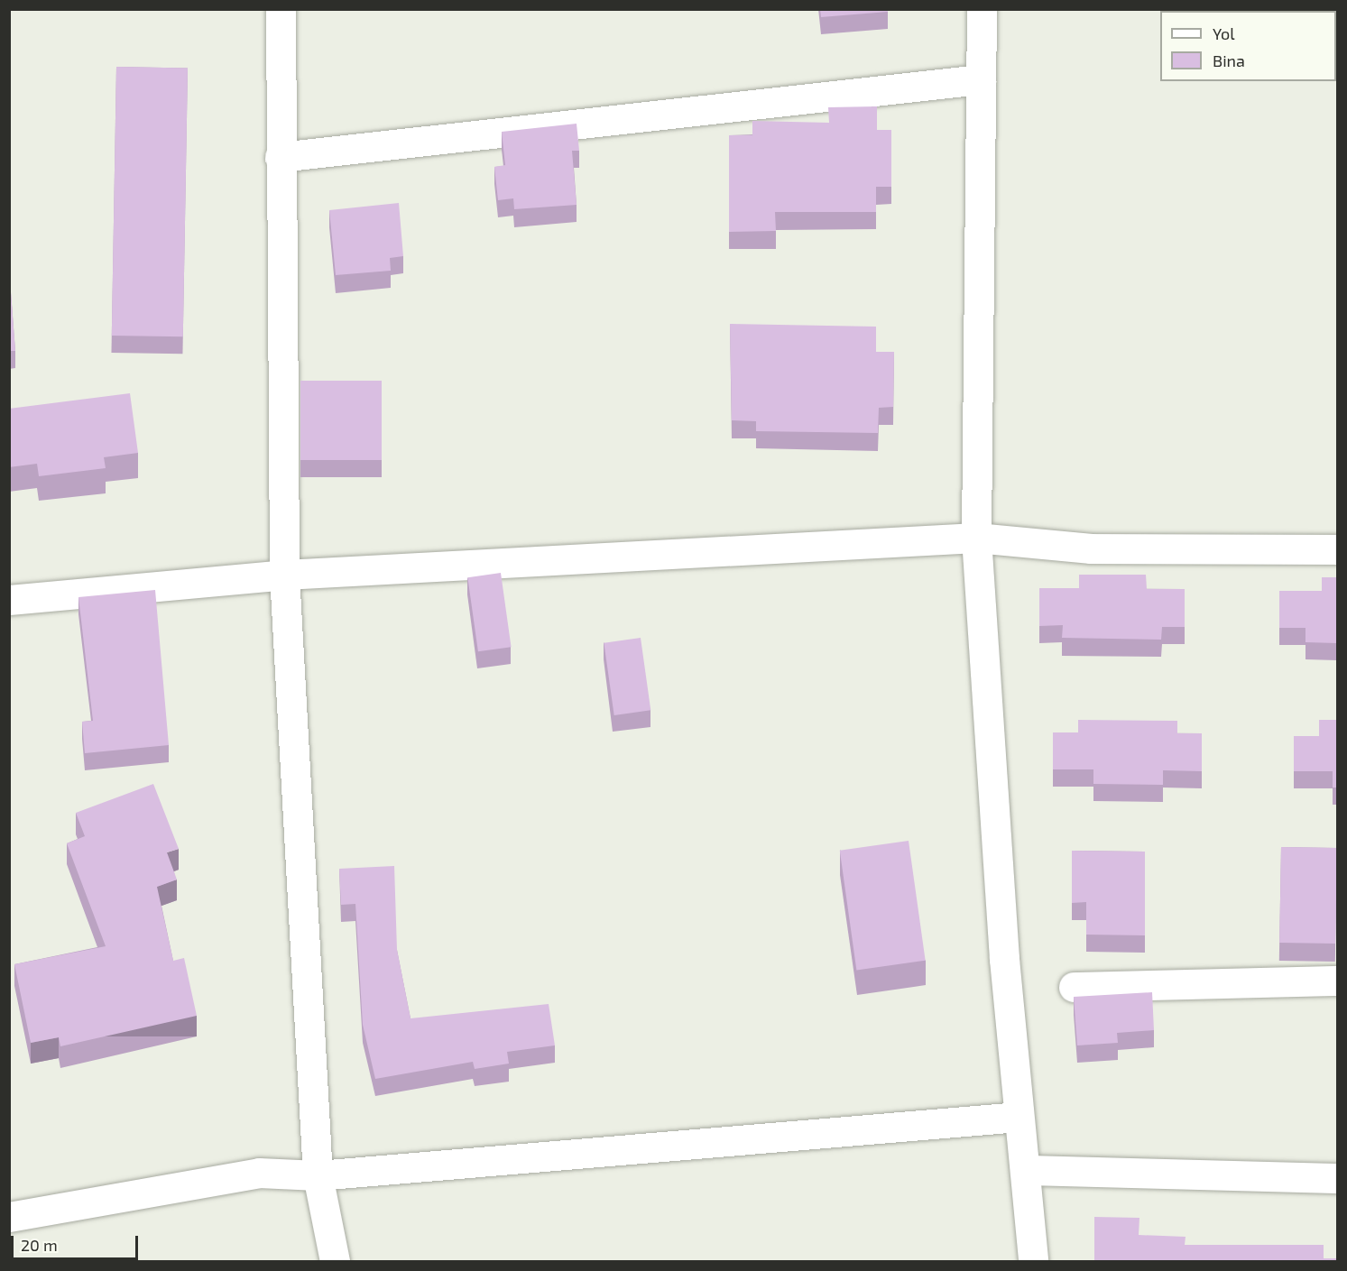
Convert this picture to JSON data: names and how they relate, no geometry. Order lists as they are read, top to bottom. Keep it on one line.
{"legend":["Yol","Bina"],"scale_bar":"20 m"}
